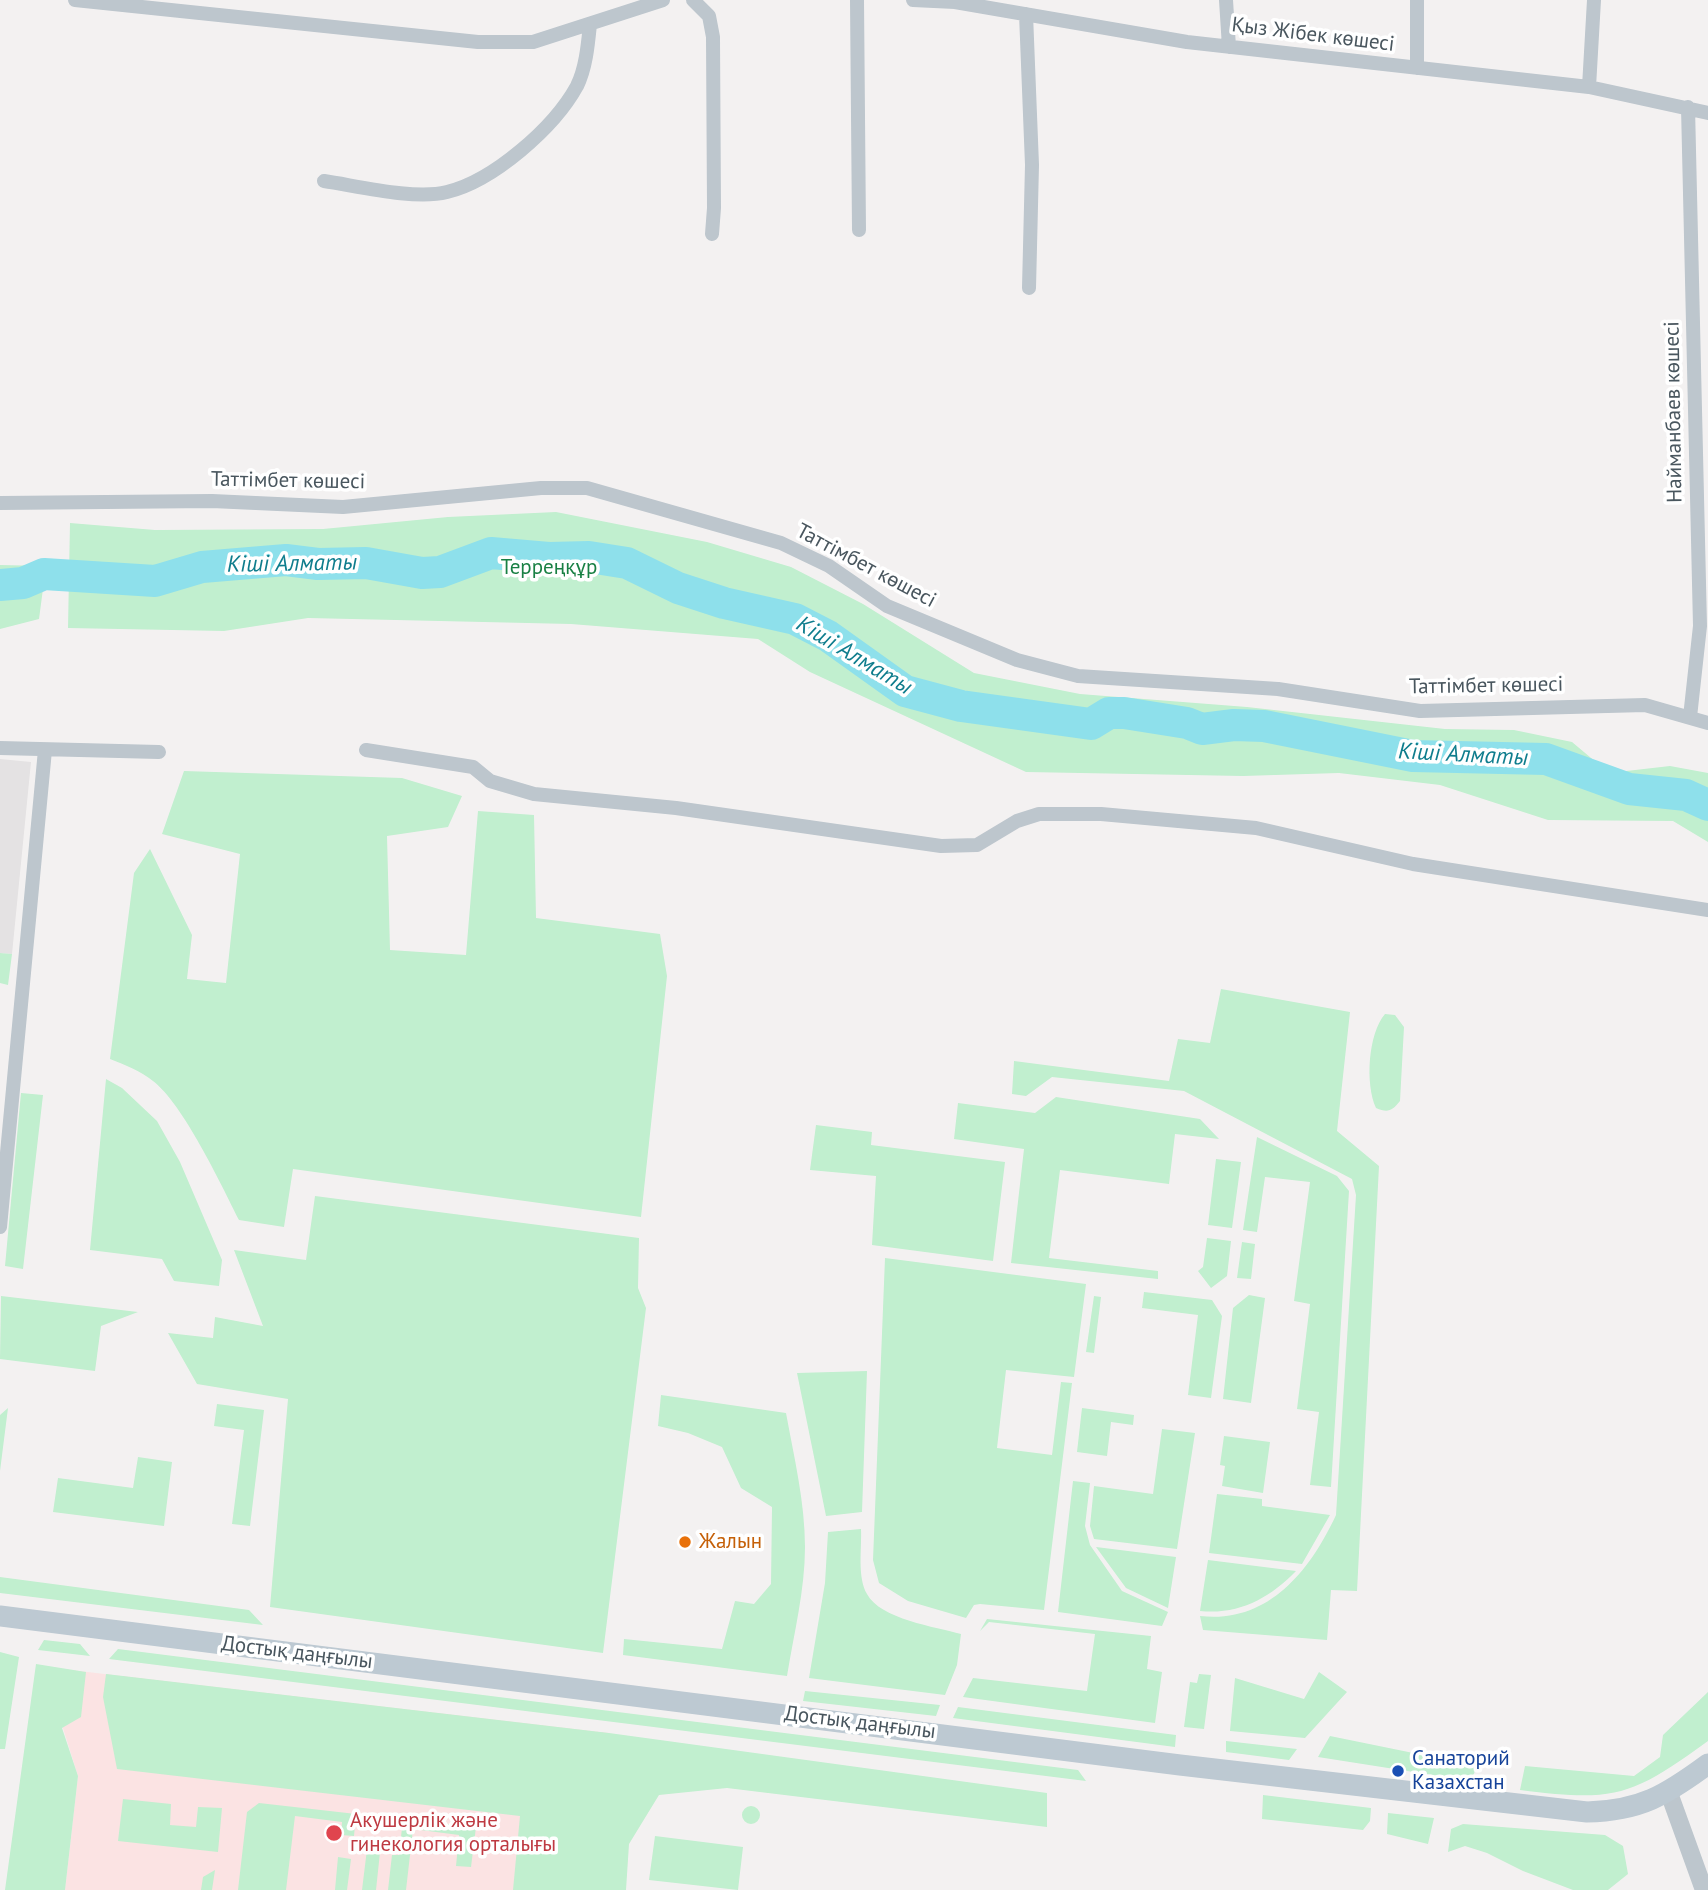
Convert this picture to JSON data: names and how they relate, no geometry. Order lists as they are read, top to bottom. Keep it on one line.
{"streets":{"main road":["Достық даңғылы"],"street":["Қыз Жібек көшесі","Найманбаев көшесі","Таттімбет көшесі"]},"crossings":[["Қыз Жібек көшесі","Найманбаев көшесі"],["Найманбаев көшесі","Таттімбет көшесі"]],"water":["Кіші Алматы"],"parks":["Терреңқұр"],"places":["Жалын","Санаторий Казахстан","Акушерлік және гинекология орталығы"]}
